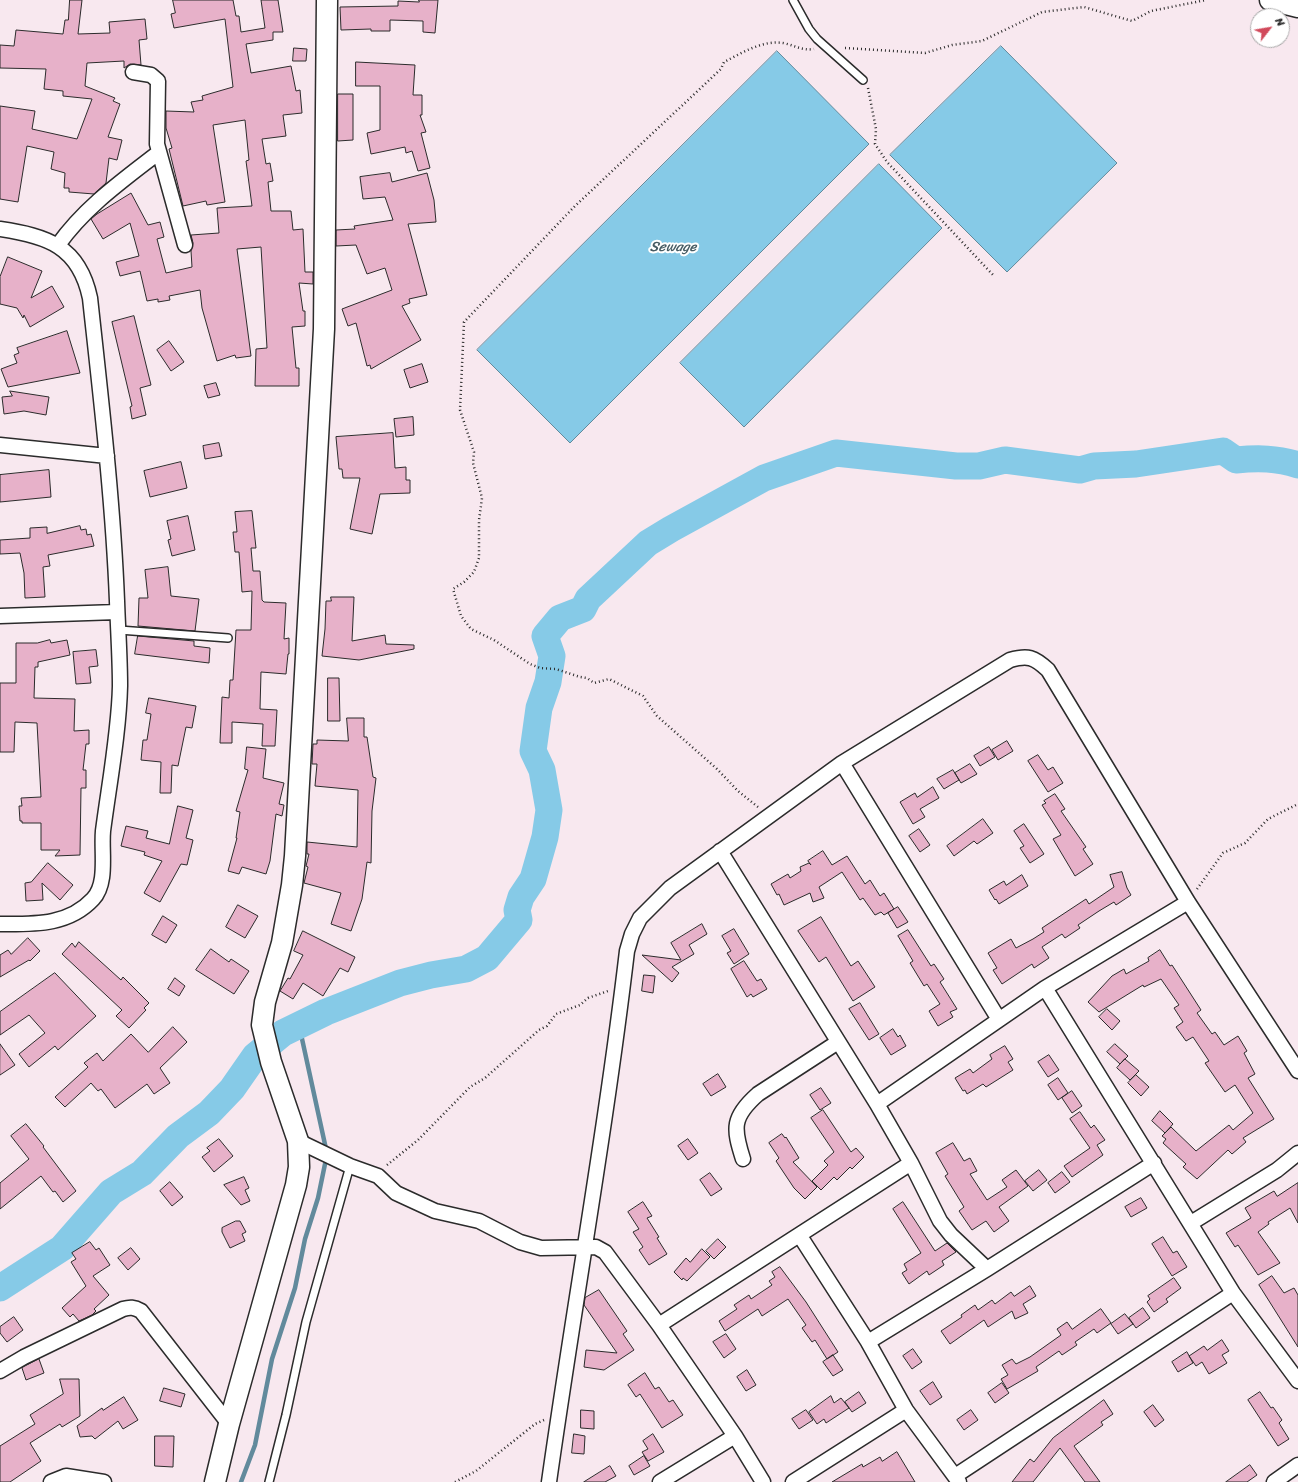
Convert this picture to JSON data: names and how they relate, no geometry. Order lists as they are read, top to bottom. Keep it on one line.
{"water":["Sewage"],"north":"top right"}
